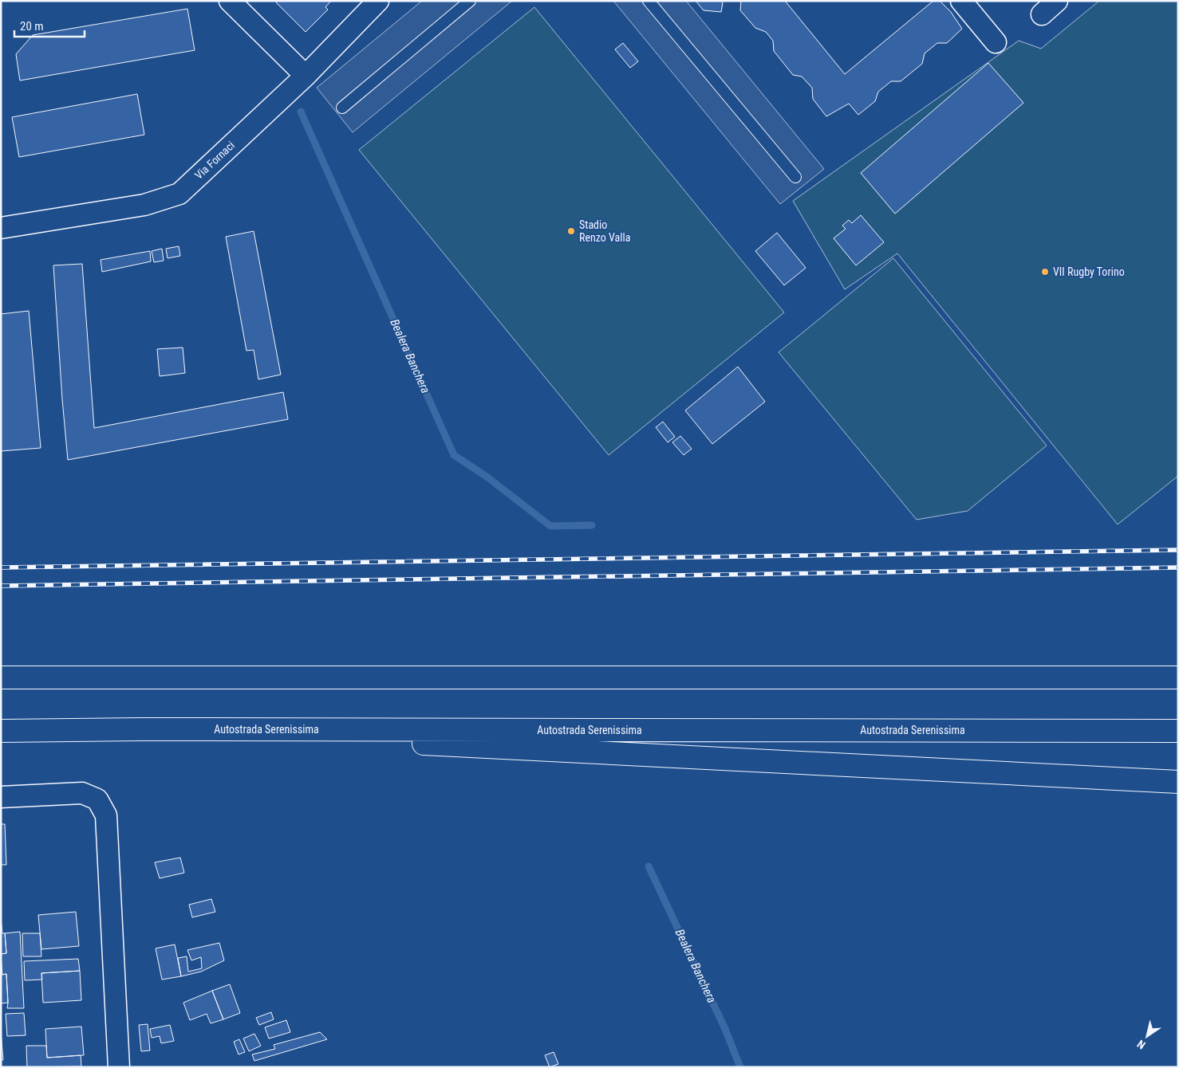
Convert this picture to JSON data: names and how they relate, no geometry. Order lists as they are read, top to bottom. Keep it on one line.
{"streets":{"highway":["Autostrada Serenissima"],"street":["Via Fornaci"]},"water":["Bealera Banchera"],"places":["Stadio Renzo Valla","VII Rugby Torino"],"scale_bar":"20 m","north":"bottom left"}
